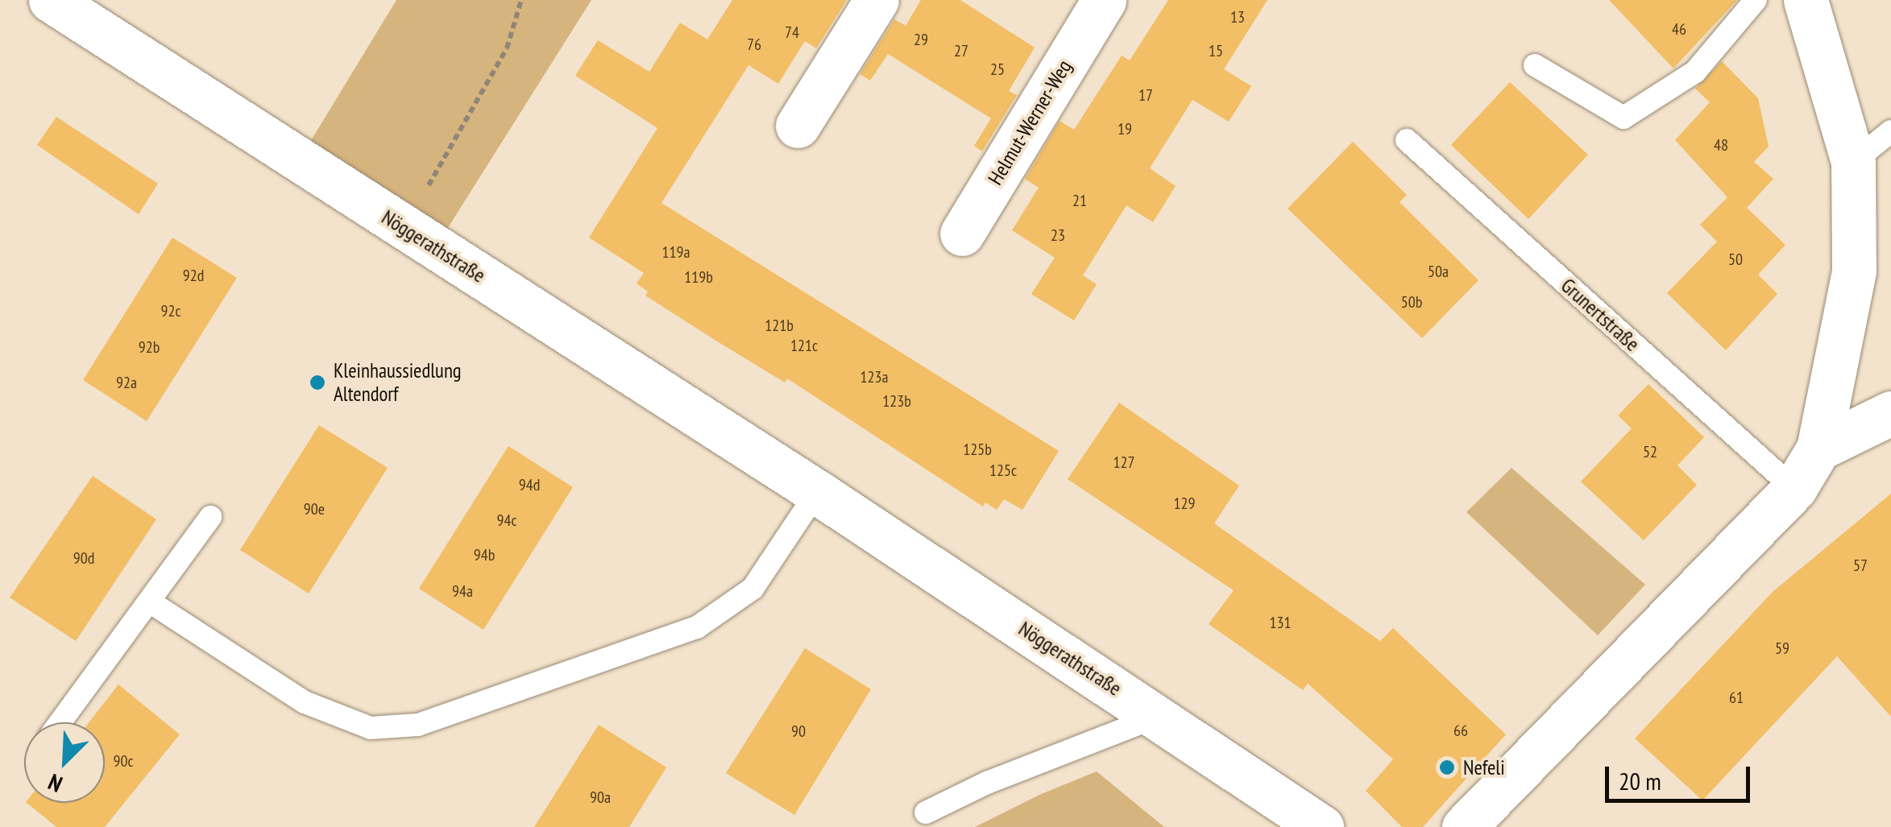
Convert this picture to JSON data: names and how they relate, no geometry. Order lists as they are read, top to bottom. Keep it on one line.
{"streets":{"street":["Helmut-Werner-Weg","Nöggerathstraße"],"lane":["Grunertstraße"]},"places":["Kleinhaussiedlung Altendorf","Nefeli"],"house_numbers":["13","46","74","29","76","27","15","25","17","19","48","21","23","119a","50","50a","92d","119b","50b","92c","121b","121c","92b","123a","92a","123b","125b","52","127","125c","94d","129","90e","94c","94b","90d","57","94a","131","59","61","66","90","90c","90a"],"scale_bar":"20 m","north":"bottom left"}
